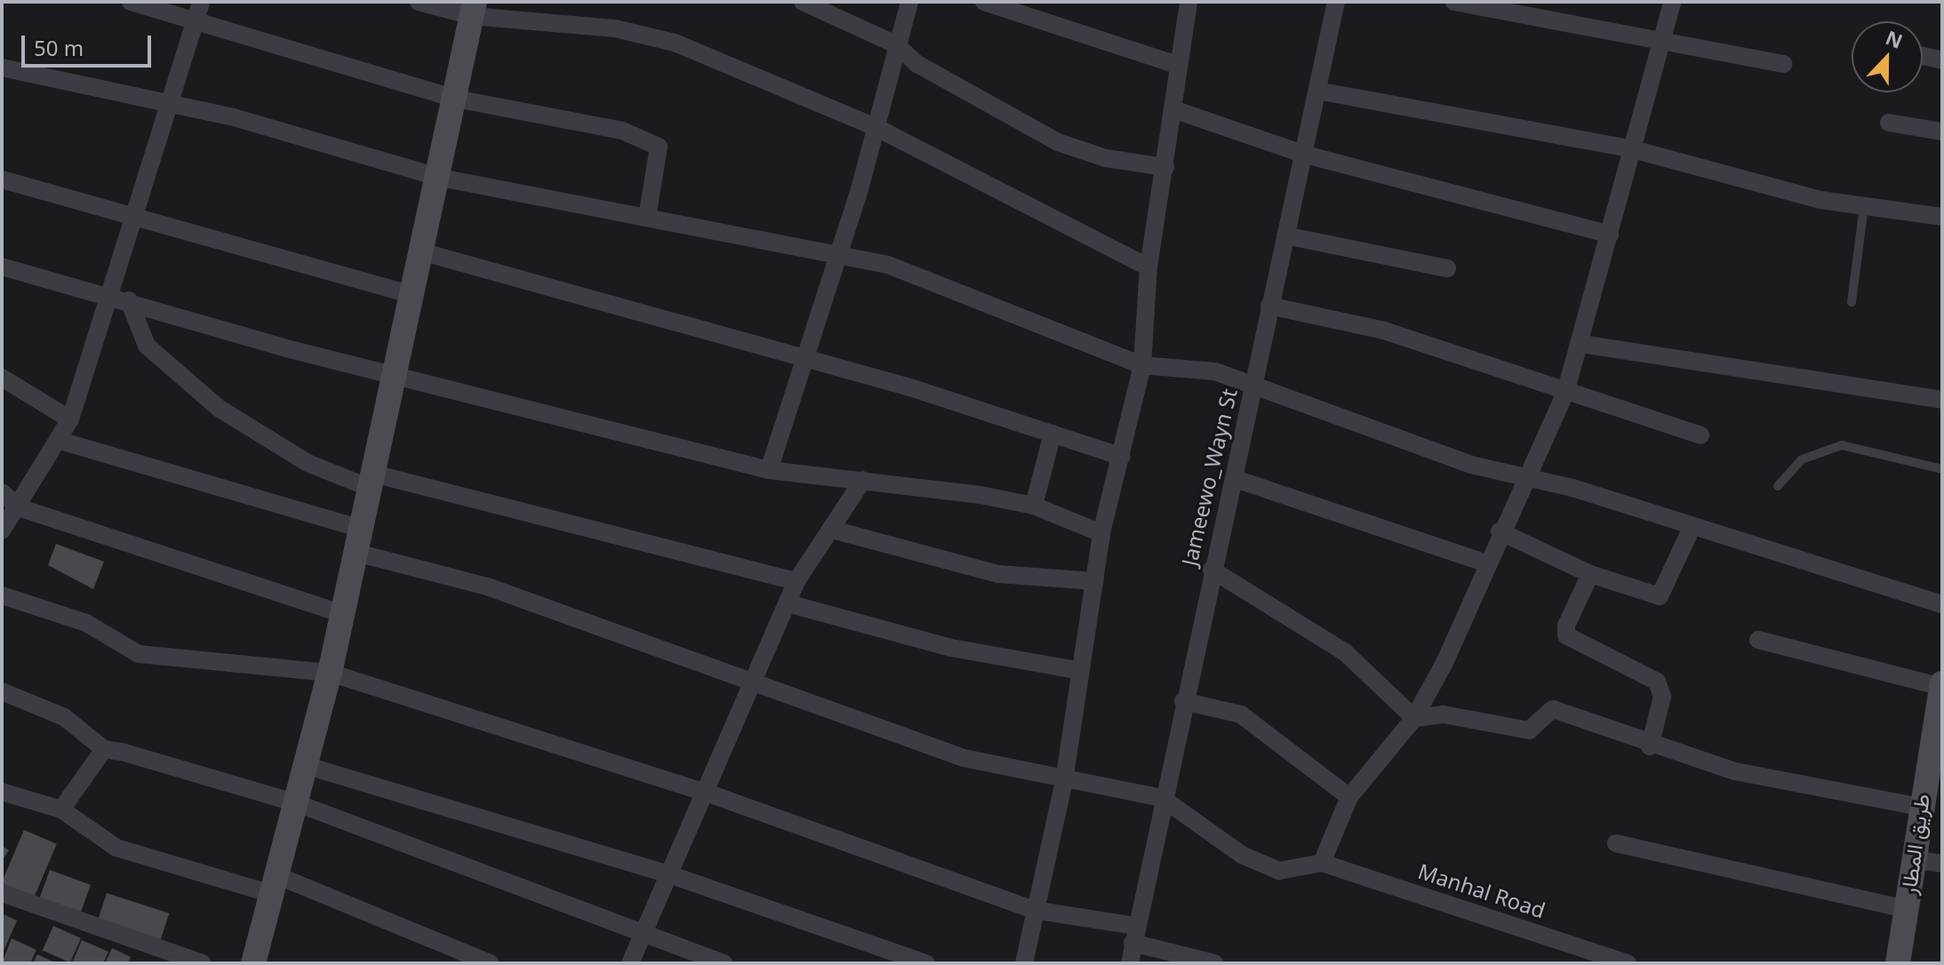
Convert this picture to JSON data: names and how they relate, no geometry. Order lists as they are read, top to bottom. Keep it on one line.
{"streets":{"street":["Jameewo_Wayn St","طريق المطار","Manhal Road"]},"scale_bar":"50 m","north":"top"}
